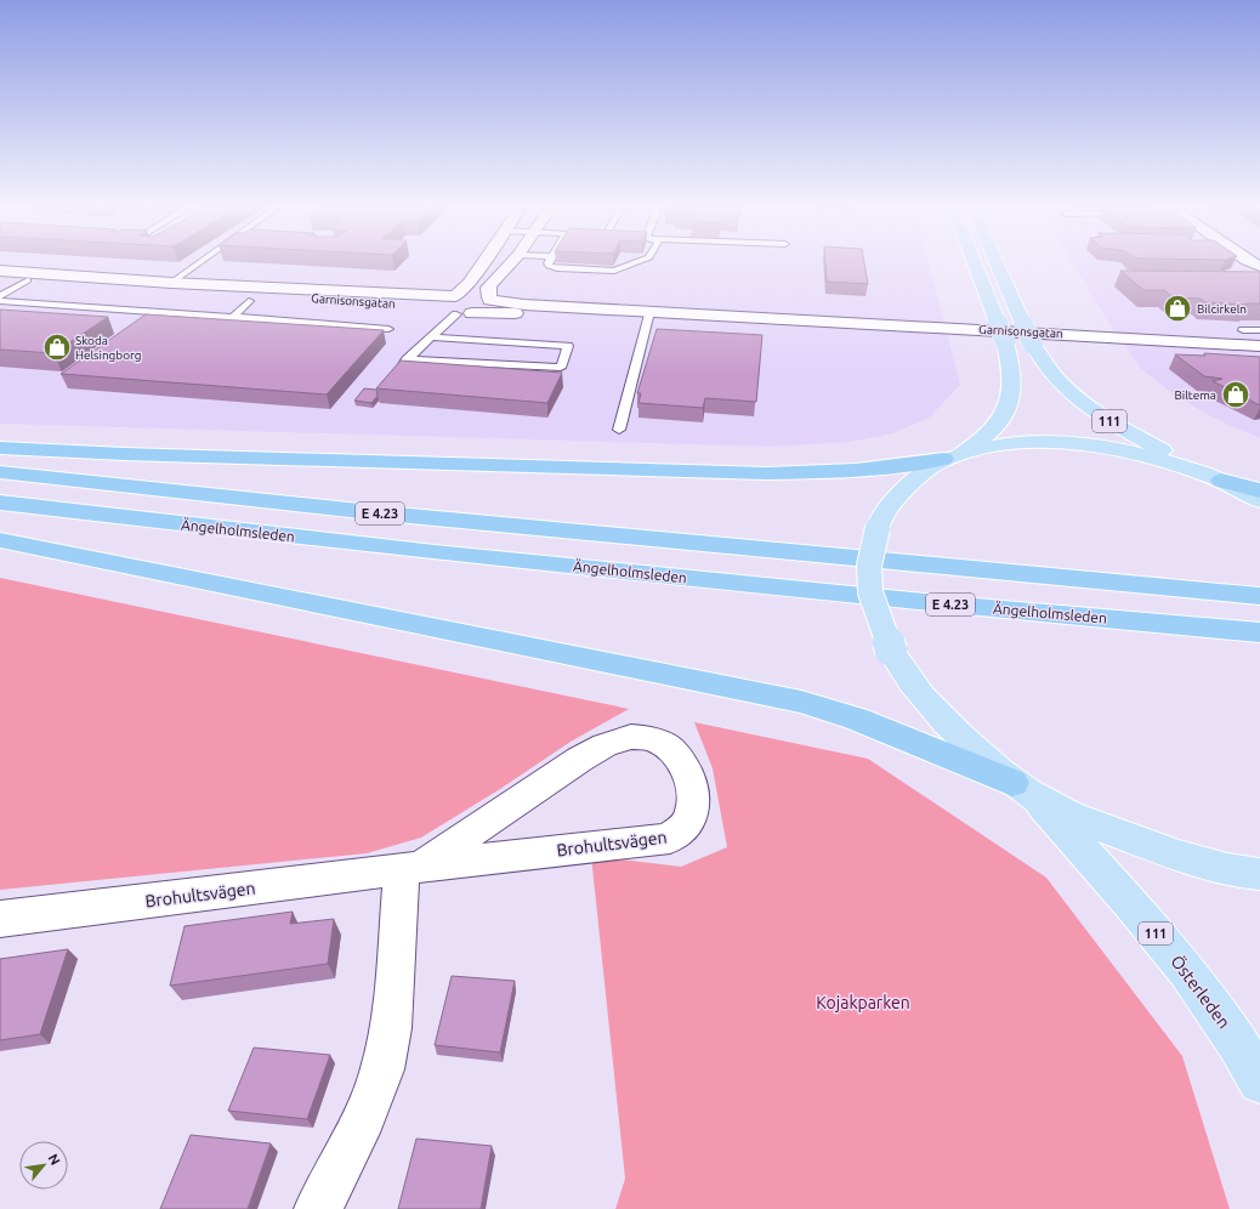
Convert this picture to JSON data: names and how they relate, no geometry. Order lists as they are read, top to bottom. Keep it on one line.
{"streets":{"highway":["E 4.23","Ängelholmsleden"],"main road":["111","Österleden"],"street":["Garnisonsgatan","Brohultsvägen"]},"crossings":[["111","Österleden"]],"parks":["Kojakparken"],"places":{"shop":["Bilcirkeln","Skoda Helsingborg","Biltema"]},"north":"top right"}
